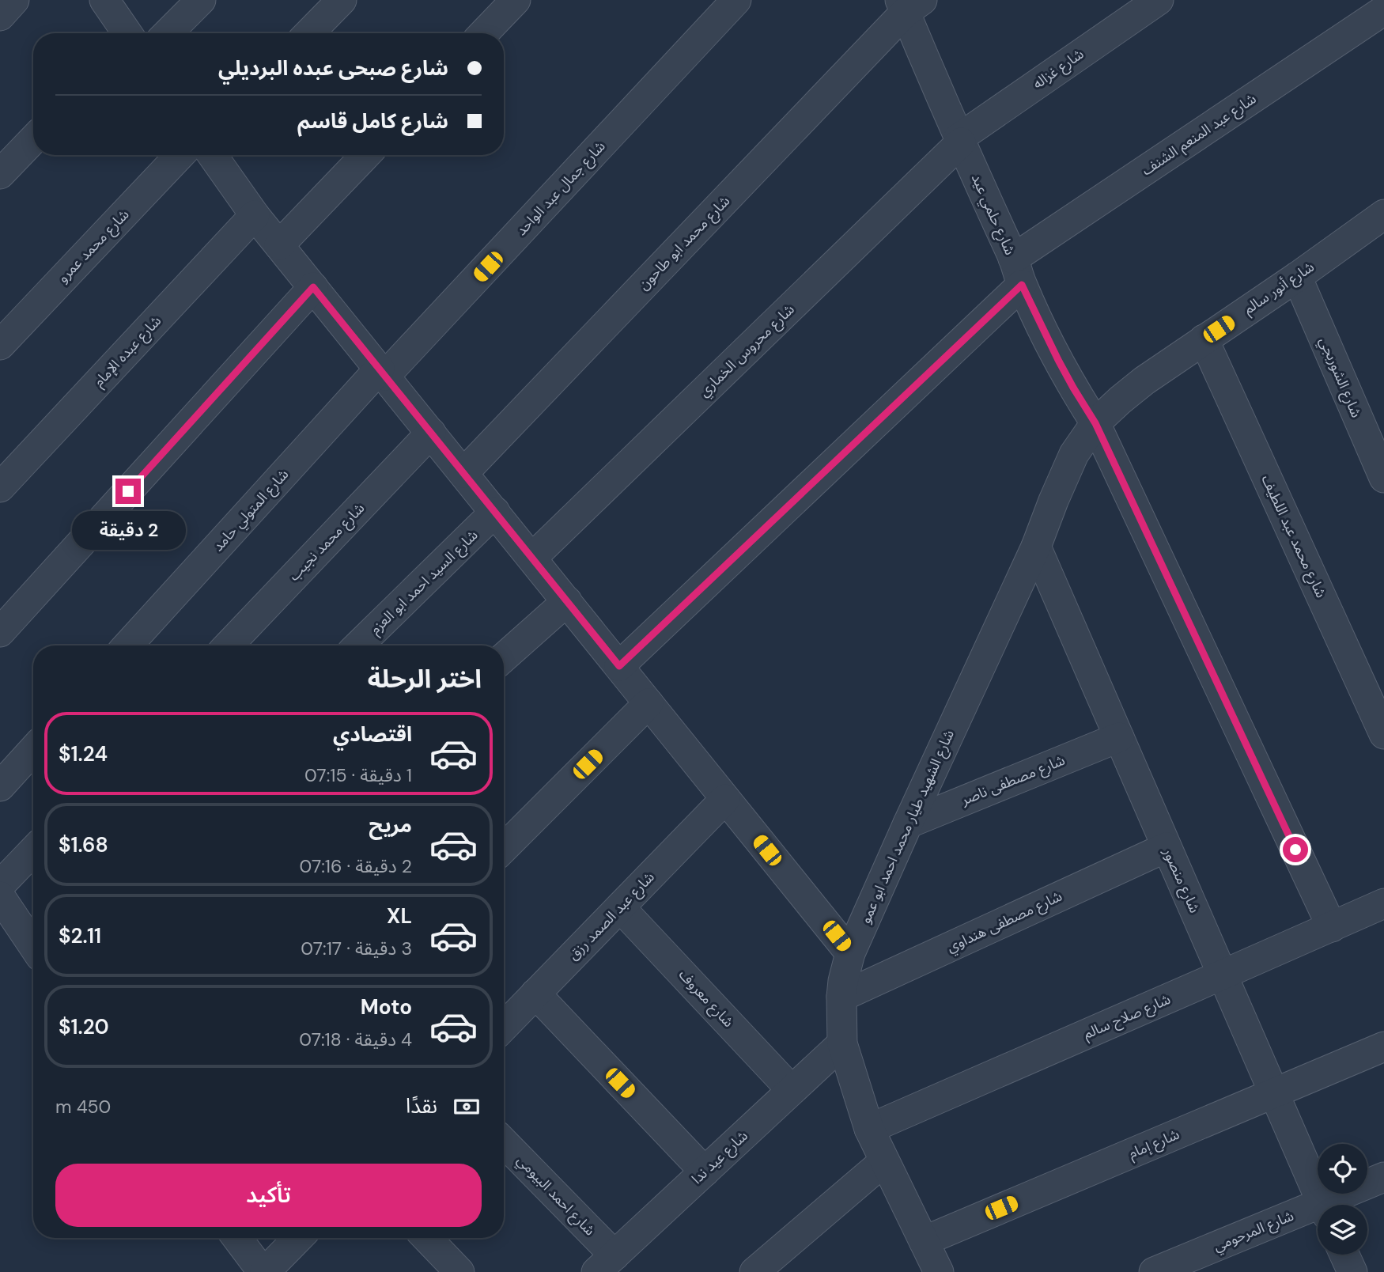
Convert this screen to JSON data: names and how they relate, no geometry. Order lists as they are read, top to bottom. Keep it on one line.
{"streets":{"street":["شارع غزاله","شارع عبد المنعم الشنف","شارع جمال عبد الواحد","شارع حلمي عيد","شارع محمد ابو طاحون","شارع محمد عمرو","شارع أنور سالم","شارع محروس الخماري","شارع عبده الإمام","شارع الشوربجي","شارع المتولي حامد","شارع محمد عبد اللطيف","شارع محمد نجيب","شارع السيد احمد ابو العزم","شارع مصطفى ناصر","شارع الشهيد طيار محمد احمد ابو عمو","شارع منصور","شارع عبد الصمد رزق","شارع مصطفى هنداوي","شارع معروف","شارع صلاح سالم","شارع إمام","شارع عيد ندا","شارع احمد البيومي","شارع المرحومي"]},"crossings":[["شارع غزاله","شارع حلمي عيد"],["شارع غزاله","شارع محروس الخماري"],["شارع عبد المنعم الشنف","شارع حلمي عيد"],["شارع جمال عبد الواحد","شارع المتولي حامد"],["شارع حلمي عيد","شارع محمد ابو طاحون"],["شارع حلمي عيد","شارع أنور سالم"],["شارع حلمي عيد","شارع محروس الخماري"],["شارع حلمي عيد","شارع الشهيد طيار محمد احمد ابو عمو"],["شارع حلمي عيد","شارع صلاح سالم"],["شارع أنور سالم","شارع الشوربجي"],["شارع أنور سالم","شارع محمد عبد اللطيف"],["شارع أنور سالم","شارع الشهيد طيار محمد احمد ابو عمو"],["شارع مصطفى ناصر","شارع الشهيد طيار محمد احمد ابو عمو"],["شارع مصطفى ناصر","شارع منصور"],["شارع الشهيد طيار محمد احمد ابو عمو","شارع منصور"],["شارع الشهيد طيار محمد احمد ابو عمو","شارع مصطفى هنداوي"],["شارع الشهيد طيار محمد احمد ابو عمو","شارع صلاح سالم"],["شارع الشهيد طيار محمد احمد ابو عمو","شارع إمام"],["شارع الشهيد طيار محمد احمد ابو عمو","شارع عيد ندا"],["شارع منصور","شارع مصطفى هنداوي"],["شارع منصور","شارع صلاح سالم"],["شارع منصور","شارع إمام"],["شارع عبد الصمد رزق","شارع معروف"],["شارع معروف","شارع عيد ندا"],["شارع عيد ندا","شارع احمد البيومي"]],"page":{"banner":["شارع صبحى عبده البرديلي","شارع كامل قاسم"],"bubble":"2 دقيقة","heading":"اختر الرحلة","list":[{"name":"اقتصادي","note":"1 دقيقة · 07:15","value":"$1.24"},{"name":"مريح","note":"2 دقيقة · 07:16","value":"$1.68"},{"name":"XL","note":"3 دقيقة · 07:17","value":"$2.11"},{"name":"Moto","note":"4 دقيقة · 07:18","value":"$1.20"}],"pay":["نقدًا","450 m"],"buttons":"تأكيد"}}
